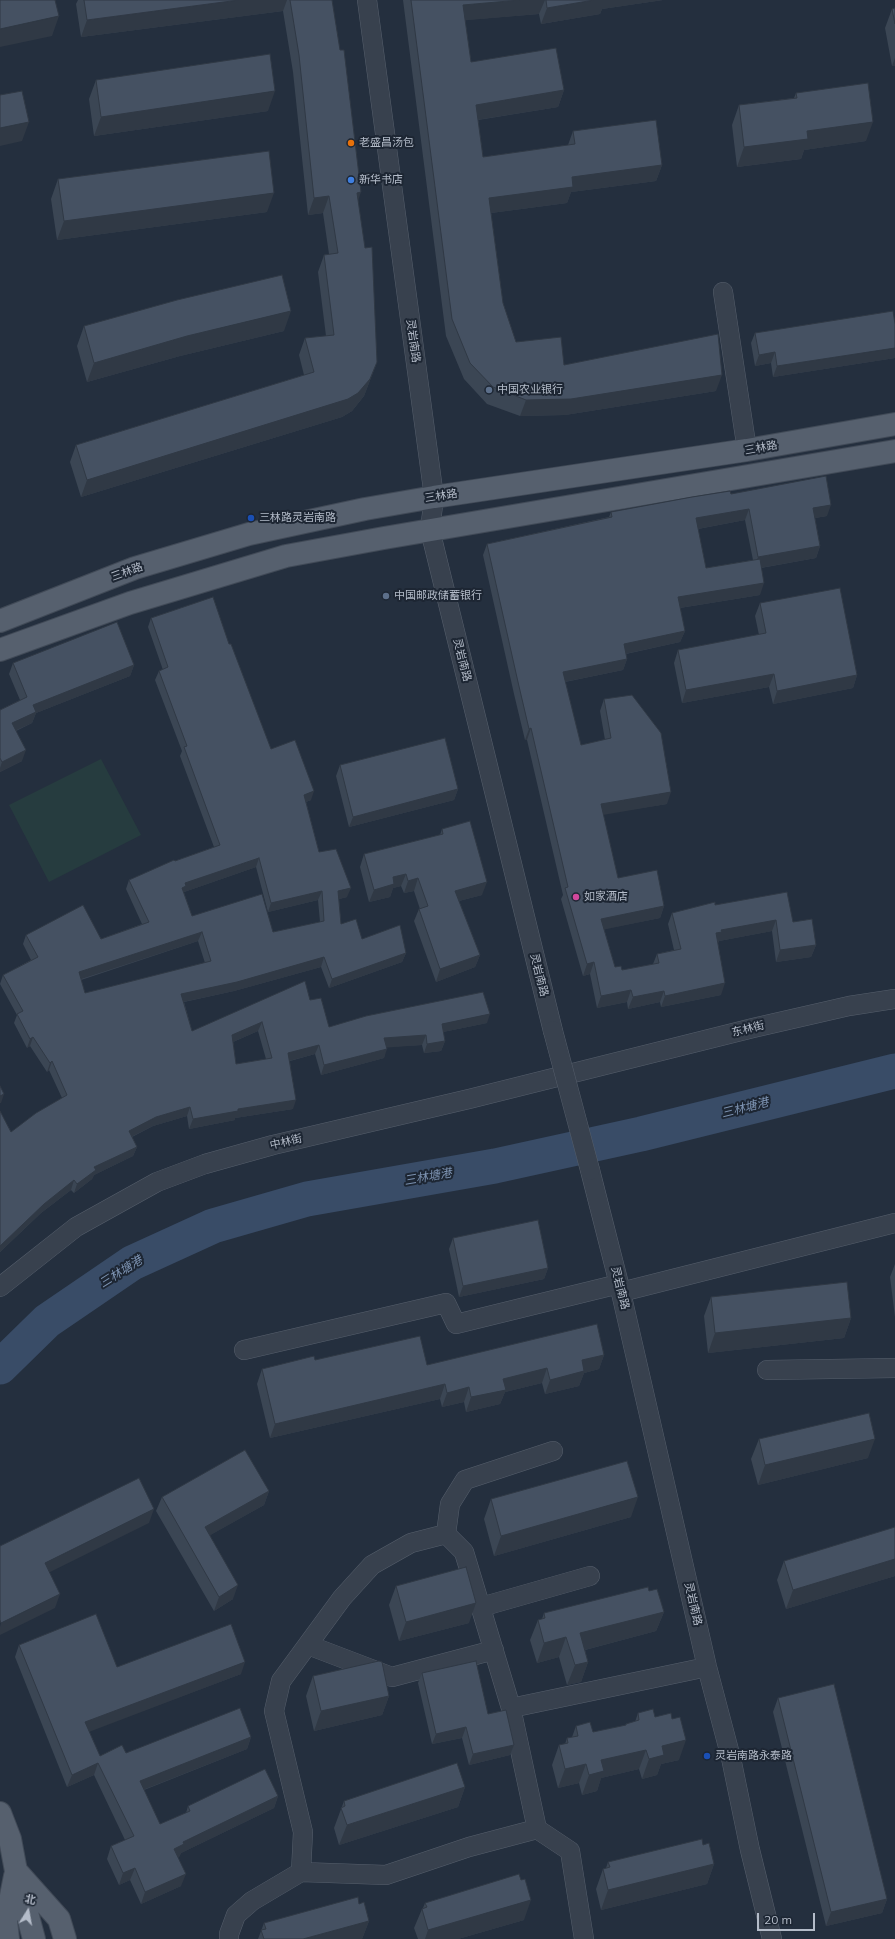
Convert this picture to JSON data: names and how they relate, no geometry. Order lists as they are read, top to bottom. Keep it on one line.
{"streets":{"main road":["三林路"],"street":["灵岩南路","东林街","中林街"]},"crossings":[["灵岩南路","三林路"],["东林街","中林街"]],"water":["三林塘港"],"places":["老盛昌汤包","新华书店","中国农业银行","三林路灵岩南路","中国邮政储蓄银行","如家酒店","灵岩南路永泰路"],"scale_bar":"20 m","north":"top"}
